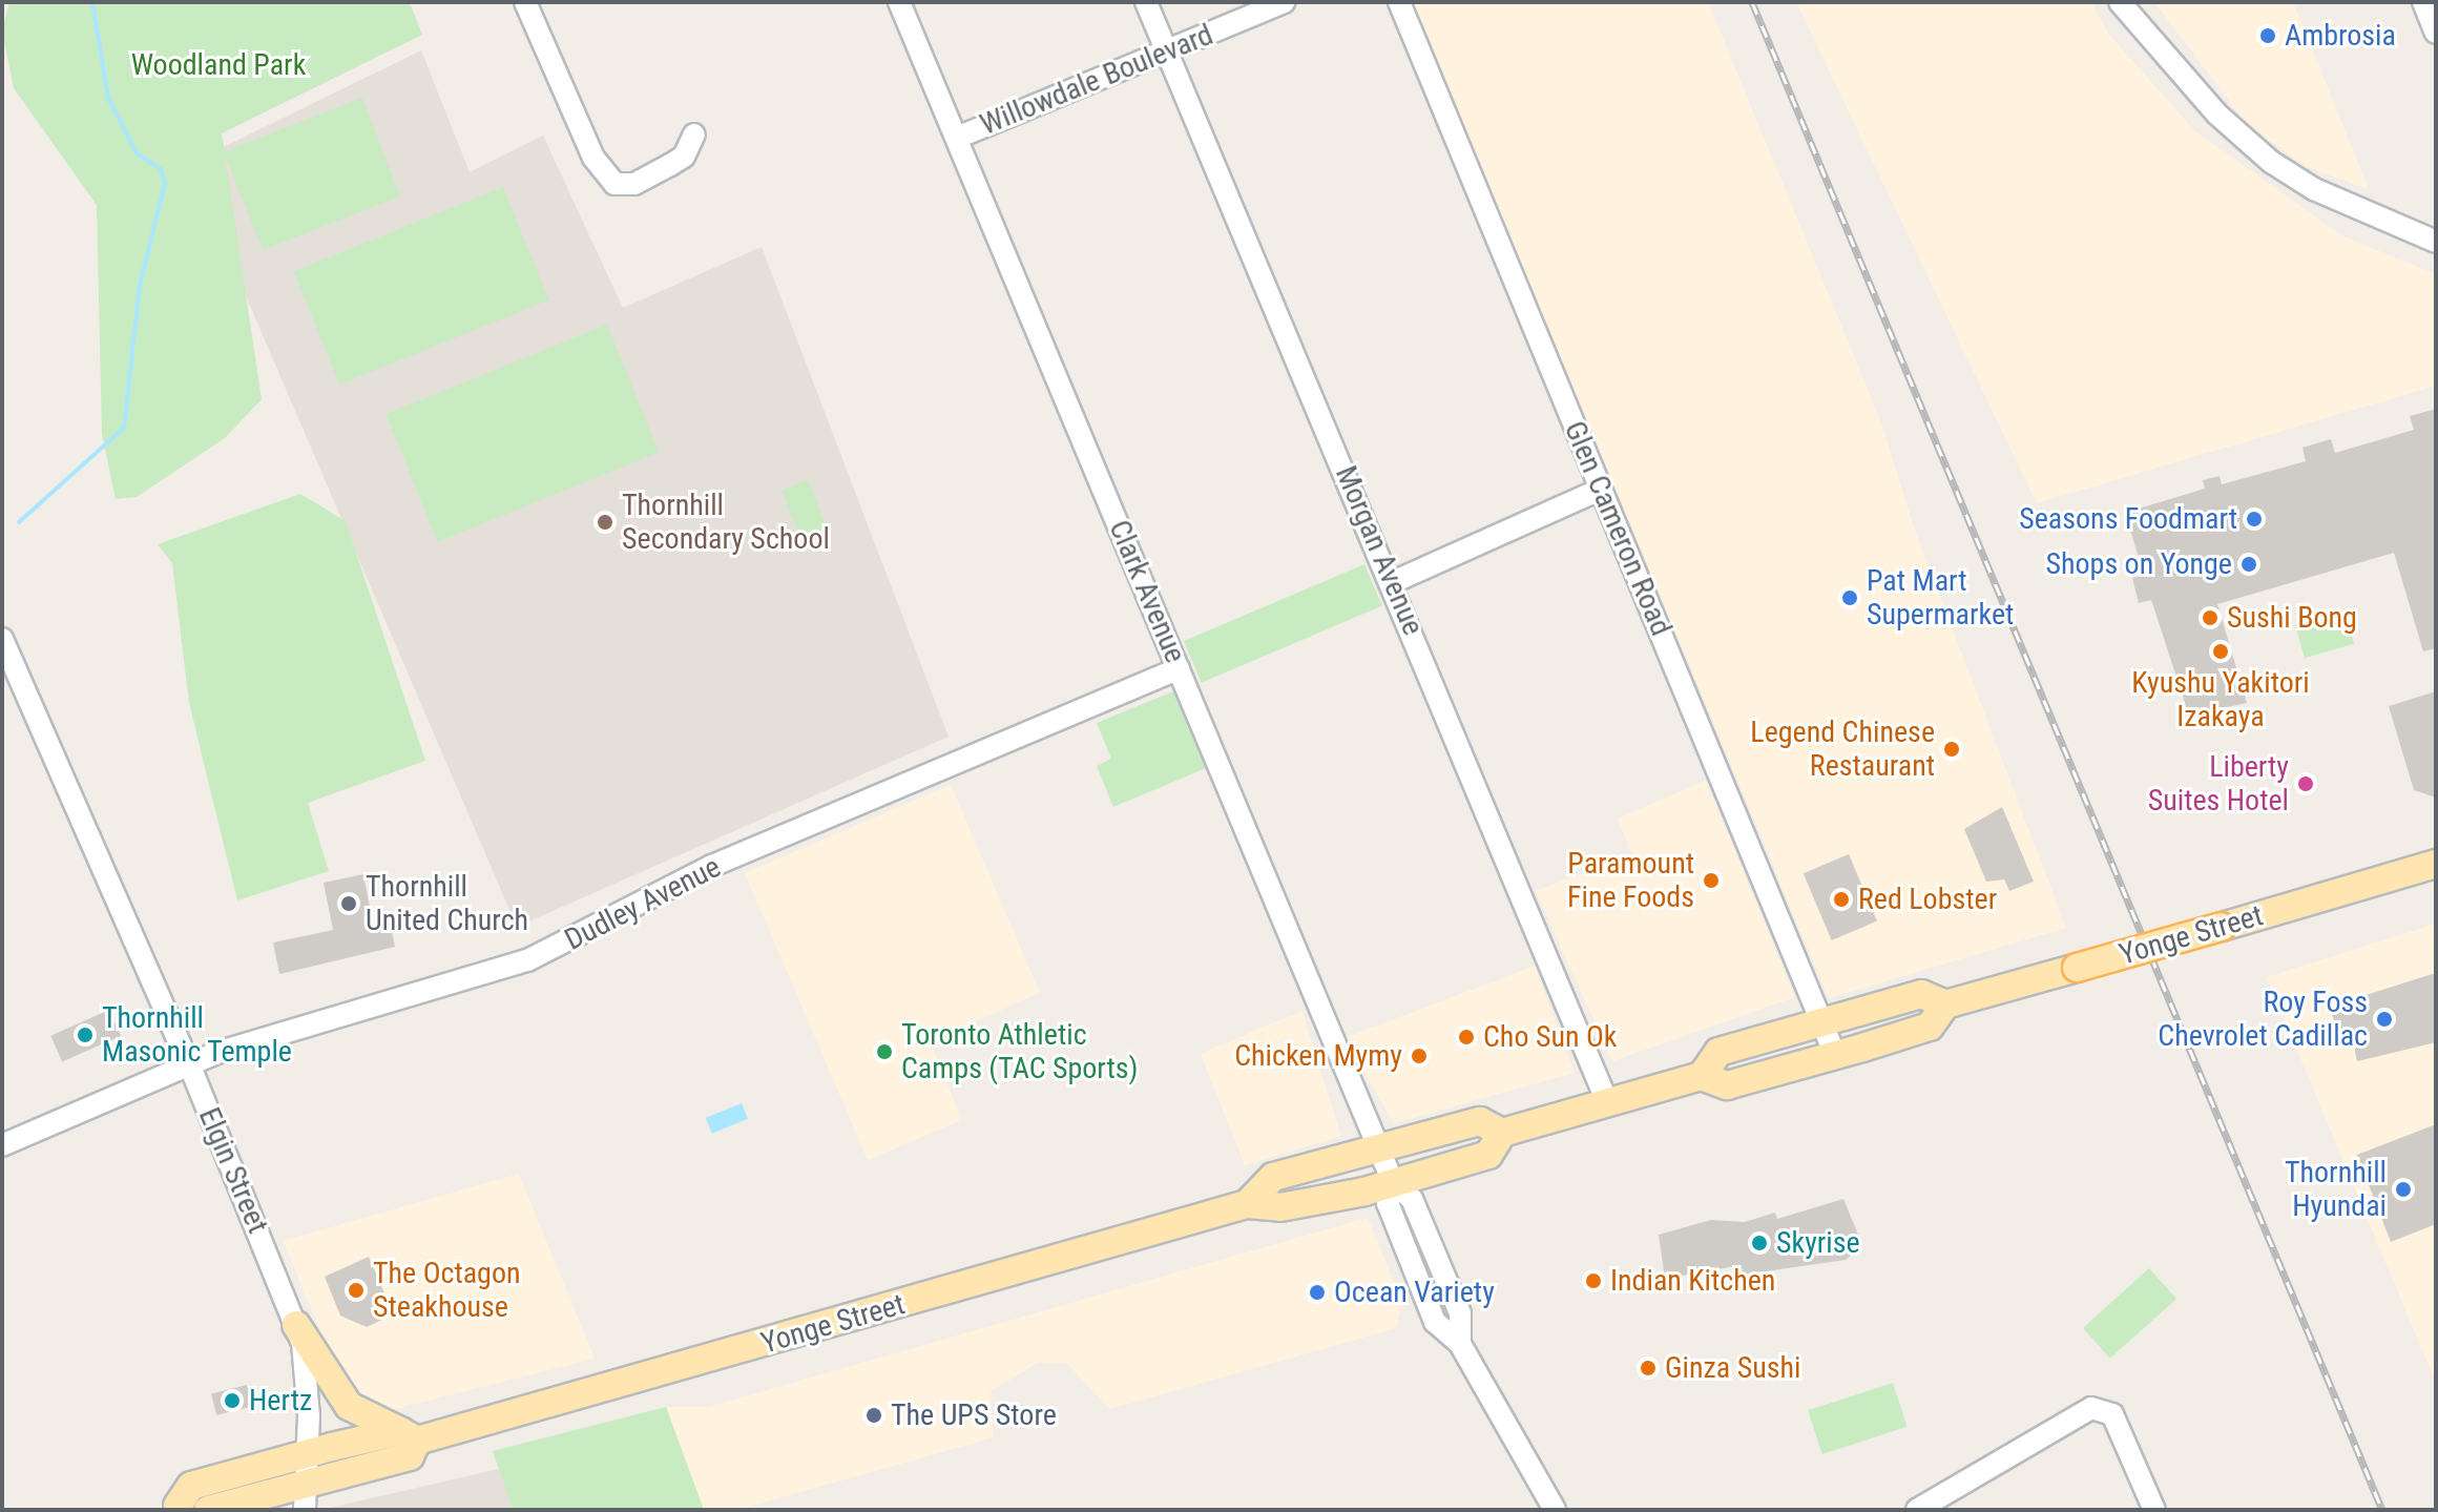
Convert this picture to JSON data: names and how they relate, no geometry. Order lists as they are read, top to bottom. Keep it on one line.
{"streets":{"main road":["Yonge Street"],"street":["Willowdale Boulevard","Glen Cameron Road","Morgan Avenue","Clark Avenue","Dudley Avenue","Elgin Street"]},"crossings":[["Willowdale Boulevard","Morgan Avenue"],["Willowdale Boulevard","Clark Avenue"],["Glen Cameron Road","Yonge Street"],["Morgan Avenue","Yonge Street"],["Clark Avenue","Dudley Avenue"],["Clark Avenue","Yonge Street"],["Dudley Avenue","Elgin Street"],["Yonge Street","Elgin Street"]],"parks":["Woodland Park"],"places":["Ambrosia","Seasons Foodmart","Thornhill Secondary School","Shops on Yonge","Pat Mart Supermarket","Sushi Bong","Kyushu Yakitori Izakaya","Legend Chinese Restaurant","Liberty Suites Hotel","Paramount Fine Foods","Red Lobster","Thornhill United Church","Roy Foss Chevrolet Cadillac","Thornhill Masonic Temple","Cho Sun Ok","Toronto Athletic Camps (TAC Sports)","Chicken Mymy","Thornhill Hyundai","Skyrise","Indian Kitchen","The Octagon Steakhouse","Ocean Variety","Ginza Sushi","Hertz","The UPS Store"]}
